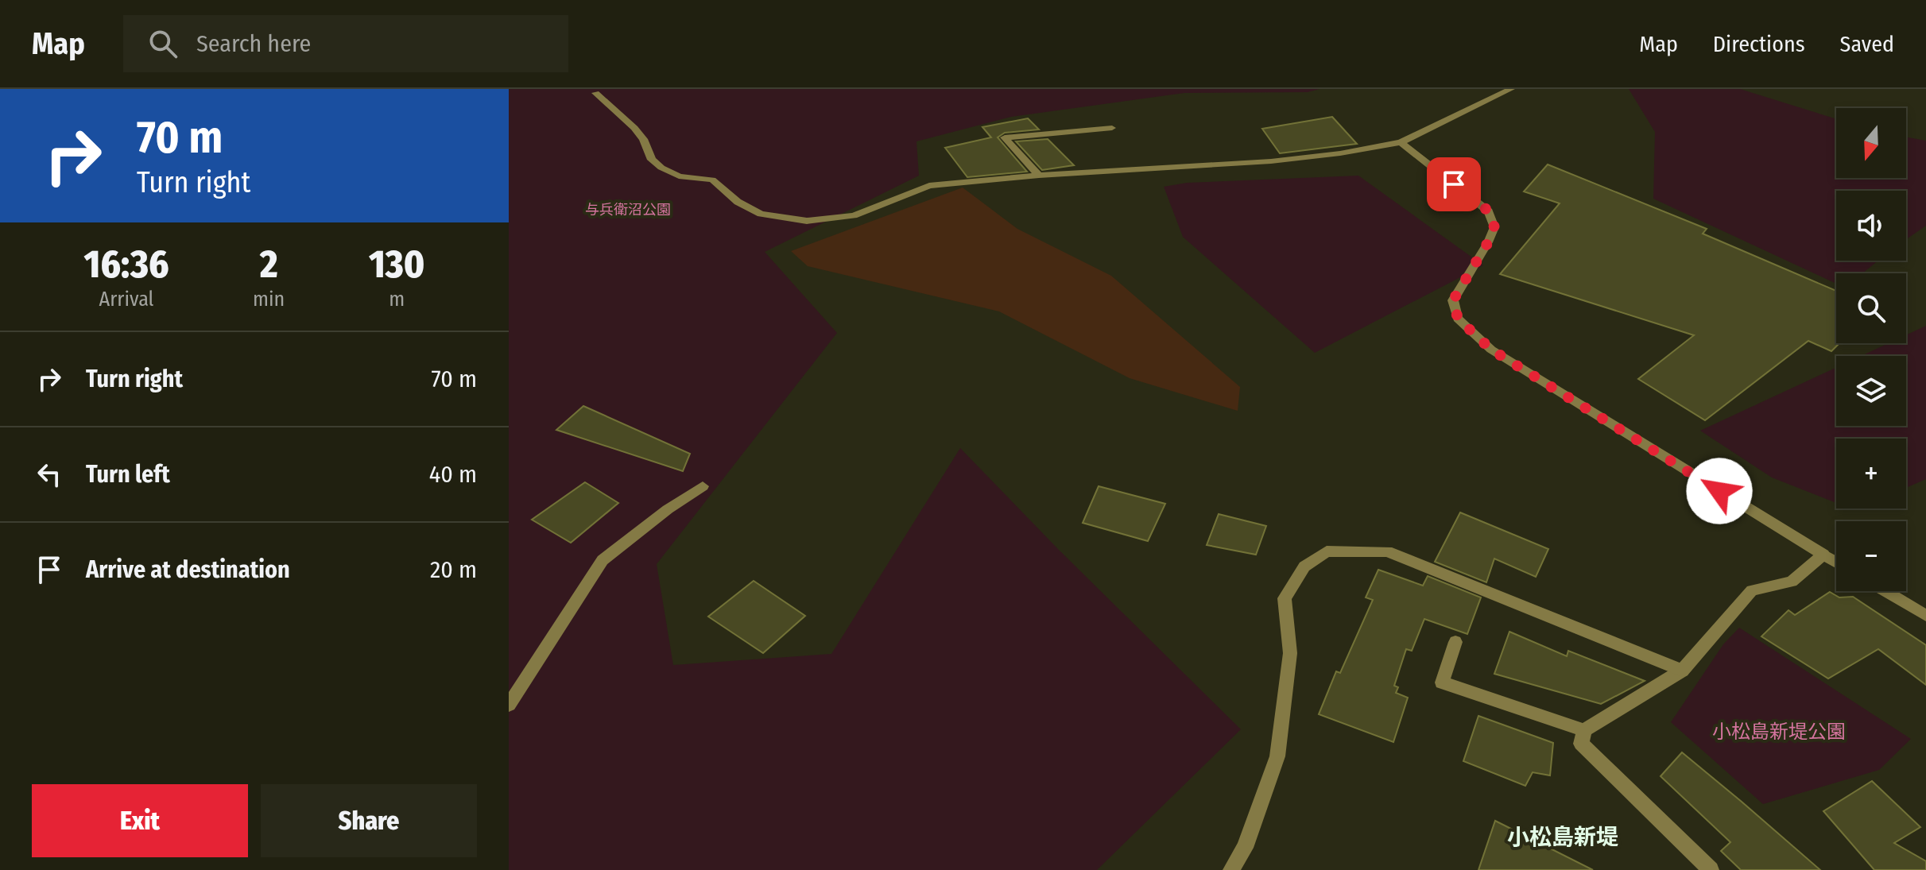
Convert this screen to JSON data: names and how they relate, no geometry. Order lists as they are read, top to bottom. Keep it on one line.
{"districts":["小松島新堤"],"parks":["与兵衛沼公園","小松島新堤公園"],"north":"bottom","page":{"header":"Map","search":"Search here","nav":["Map","Directions","Saved"],"turn":["70 m","Turn right"],"map_buttons":["+","−"],"eta":["16:36","Arrival","2","min","130","m"],"list":[{"name":"Turn right","value":"70 m"},{"name":"Turn left","value":"40 m"},{"name":"Arrive at destination","value":"20 m"}],"buttons":["Exit","Share"]}}
